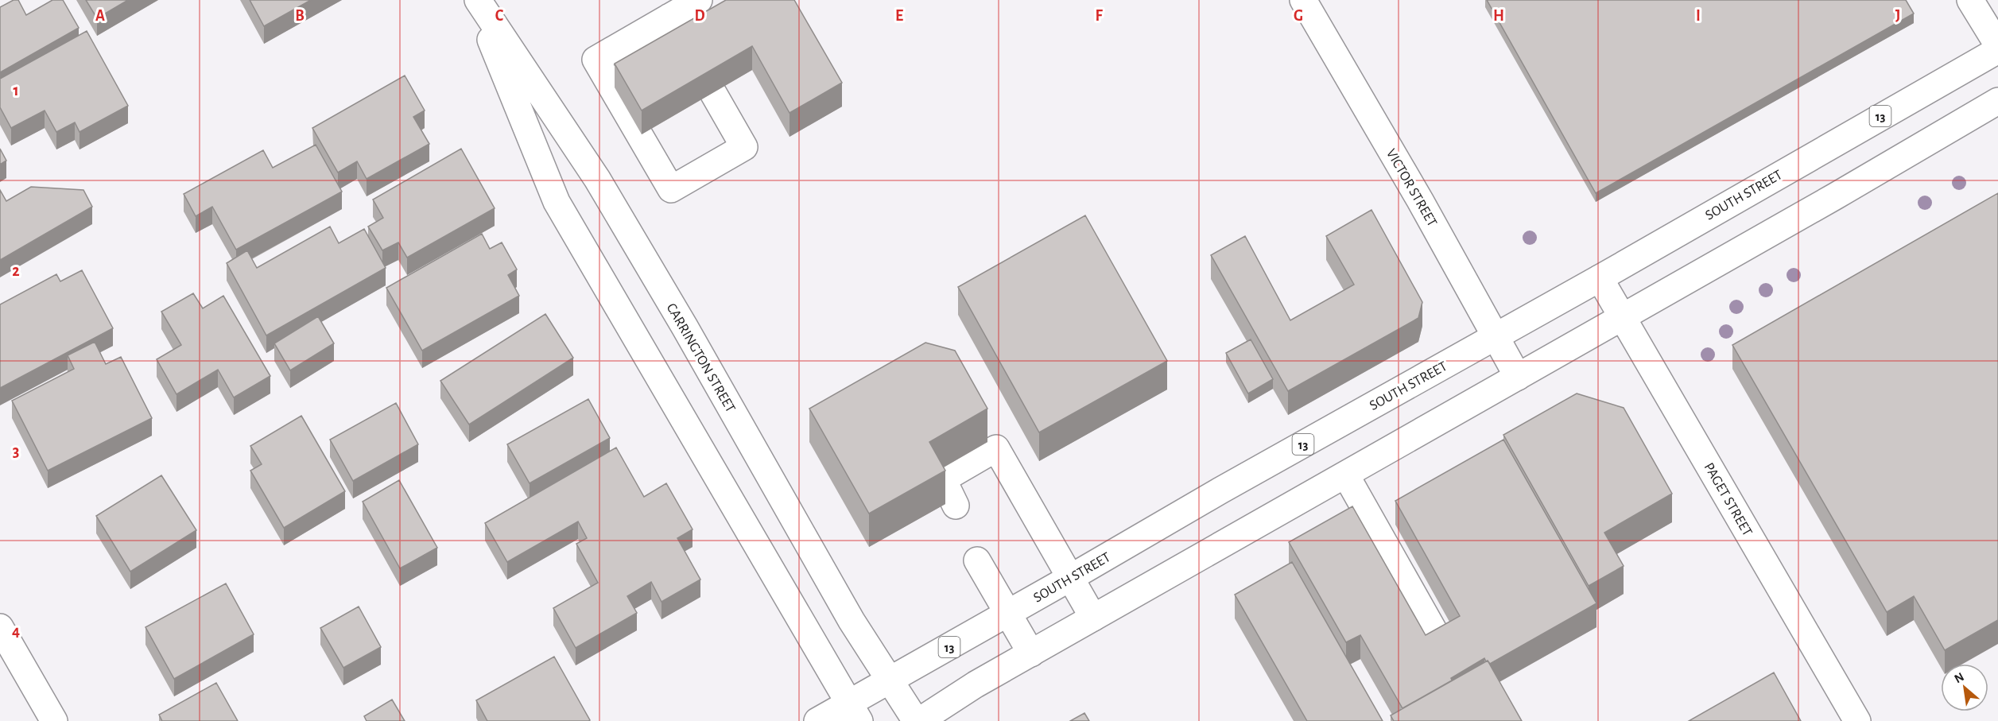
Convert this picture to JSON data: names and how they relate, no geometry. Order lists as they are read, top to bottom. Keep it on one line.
{"streets":{"main road":["13","VICTOR STREET","SOUTH STREET","CARRINGTON STREET","PAGET STREET"]},"crossings":[["VICTOR STREET","SOUTH STREET"],["SOUTH STREET","CARRINGTON STREET"],["SOUTH STREET","PAGET STREET"]],"north":"top left","grid":{"columns":["A","B","C","D","E","F","G","H","I","J"],"rows":["1","2","3","4"]}}
